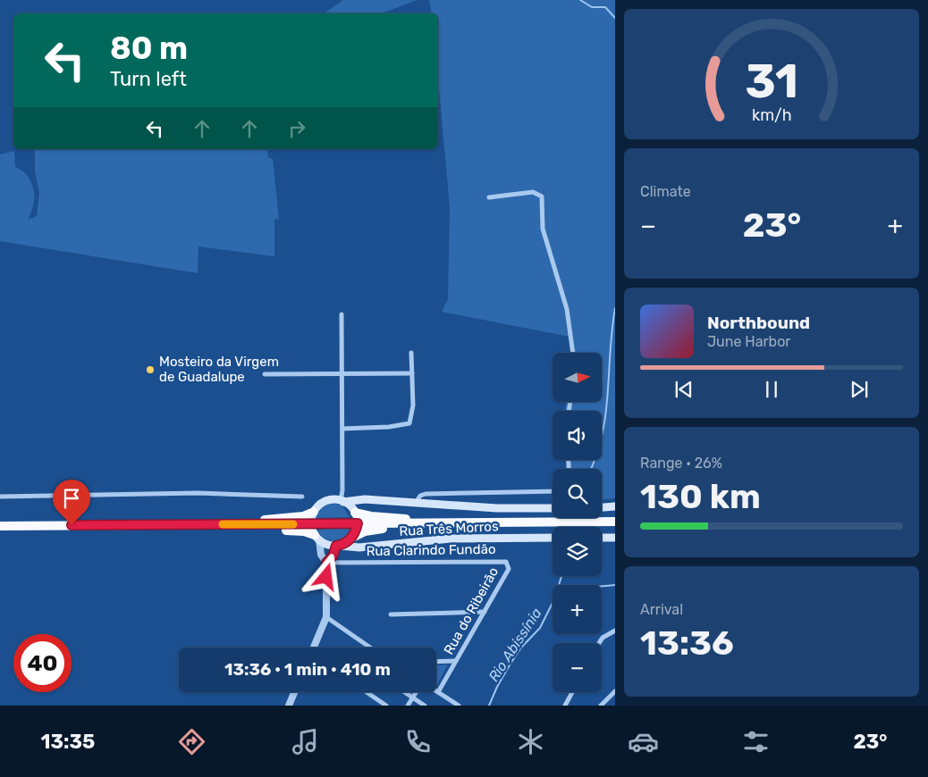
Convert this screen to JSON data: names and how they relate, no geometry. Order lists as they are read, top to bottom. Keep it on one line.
{"streets":{"main road":["Rua Três Morros"],"street":["Rua Clarindo Fundão","Rua do Ribeirão"]},"crossings":[["Rua Clarindo Fundão","Rua do Ribeirão"]],"water":["Rio Abissínia"],"places":["Mosteiro da Virgem de Guadalupe"],"north":"right","page":{"turn":["80 m","Turn left"],"tile":["Climate",["Range · 26%","130 km"],["Arrival","13:36"]],"heat":["−","23°","+"],"song":["Northbound","June Harbor"],"map_buttons":["+","−"],"limit":"40","trip":"13:36 · 1 min · 410 m","tabs":["13:35","23°"],"gauge":["31","km/h"]}}
